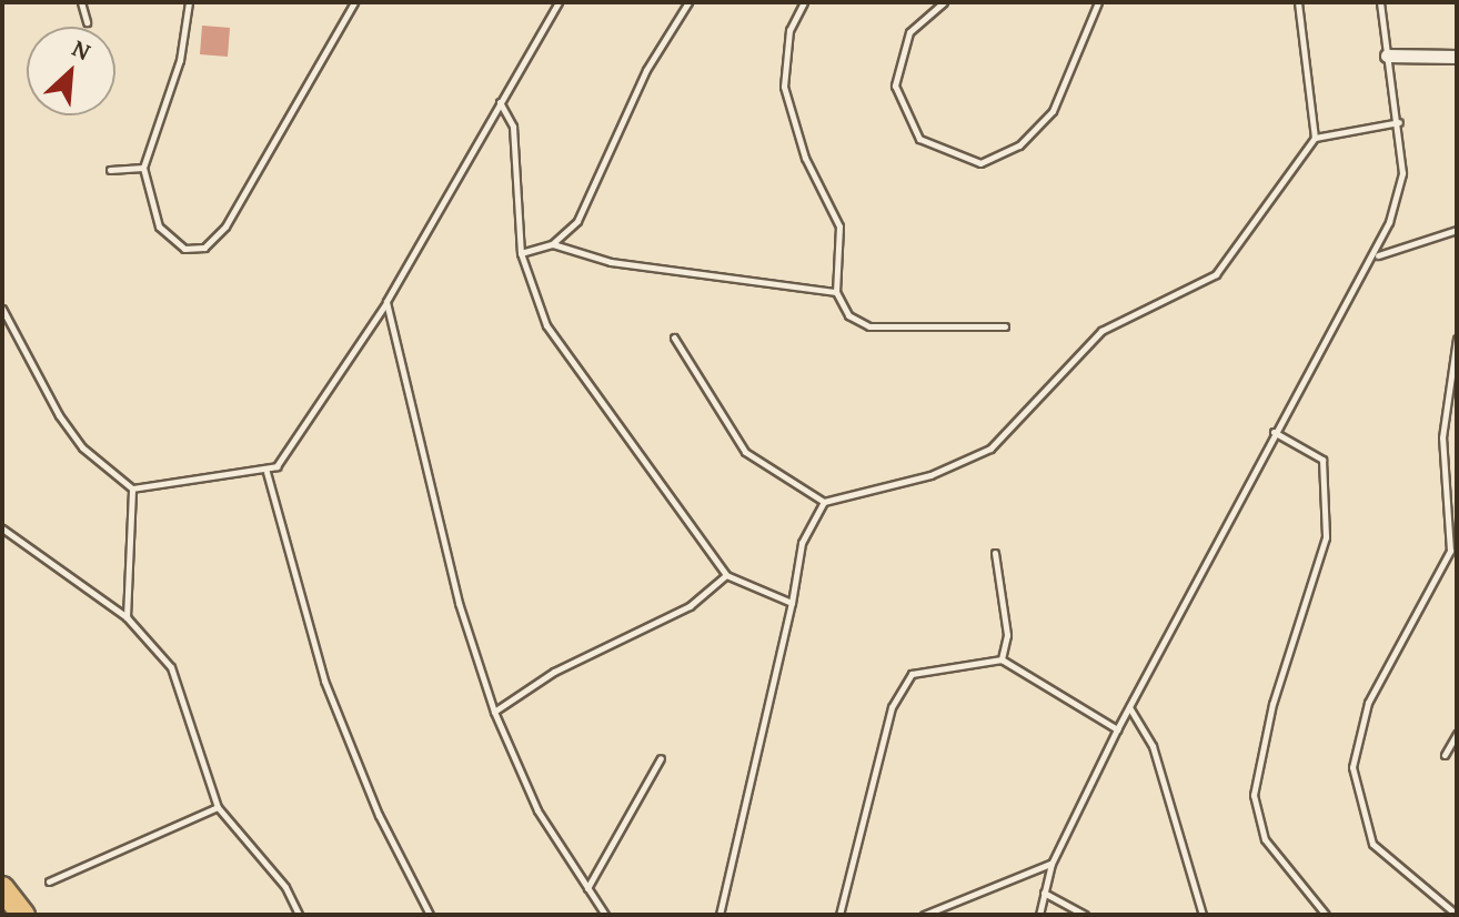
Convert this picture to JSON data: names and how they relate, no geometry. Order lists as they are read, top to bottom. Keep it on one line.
{"north":"top right"}
